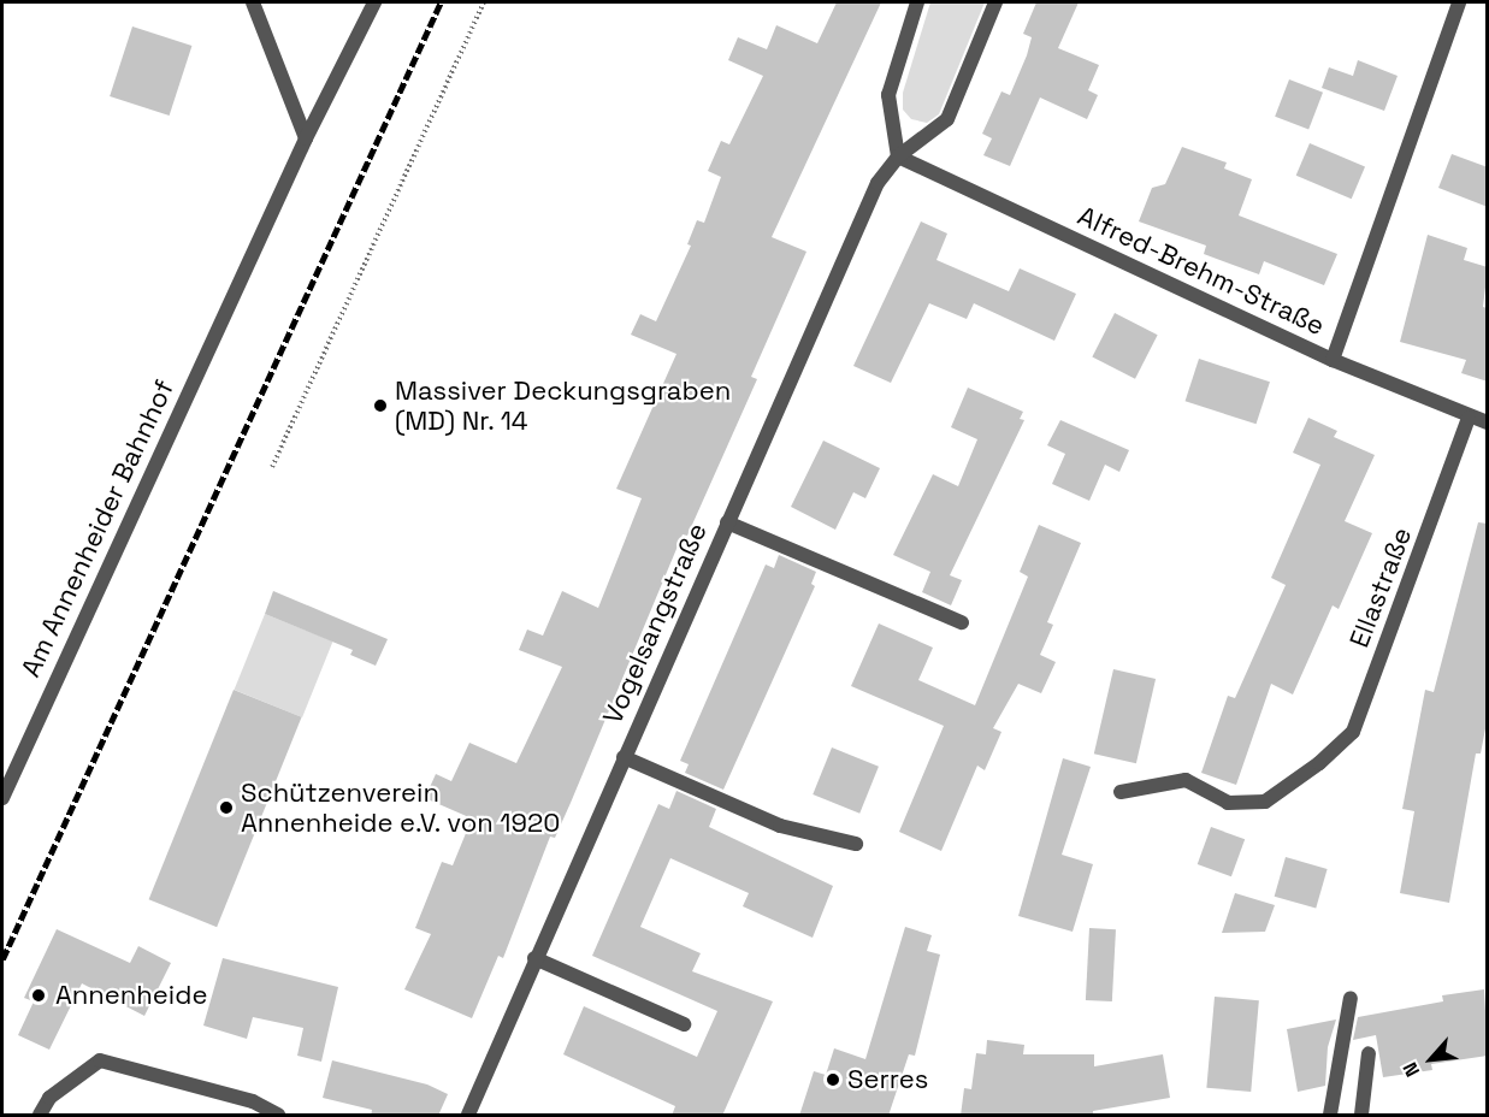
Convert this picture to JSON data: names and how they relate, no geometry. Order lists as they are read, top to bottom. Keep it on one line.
{"streets":{"street":["Alfred-Brehm-Straße","Am Annenheider Bahnhof","Ellastraße","Vogelsangstraße"]},"crossings":[["Alfred-Brehm-Straße","Ellastraße"],["Alfred-Brehm-Straße","Vogelsangstraße"]],"places":["Massiver Deckungsgraben (MD) Nr. 14","Schützenverein Annenheide e.V. von 1920","Annenheide","Serres"],"north":"bottom left"}
